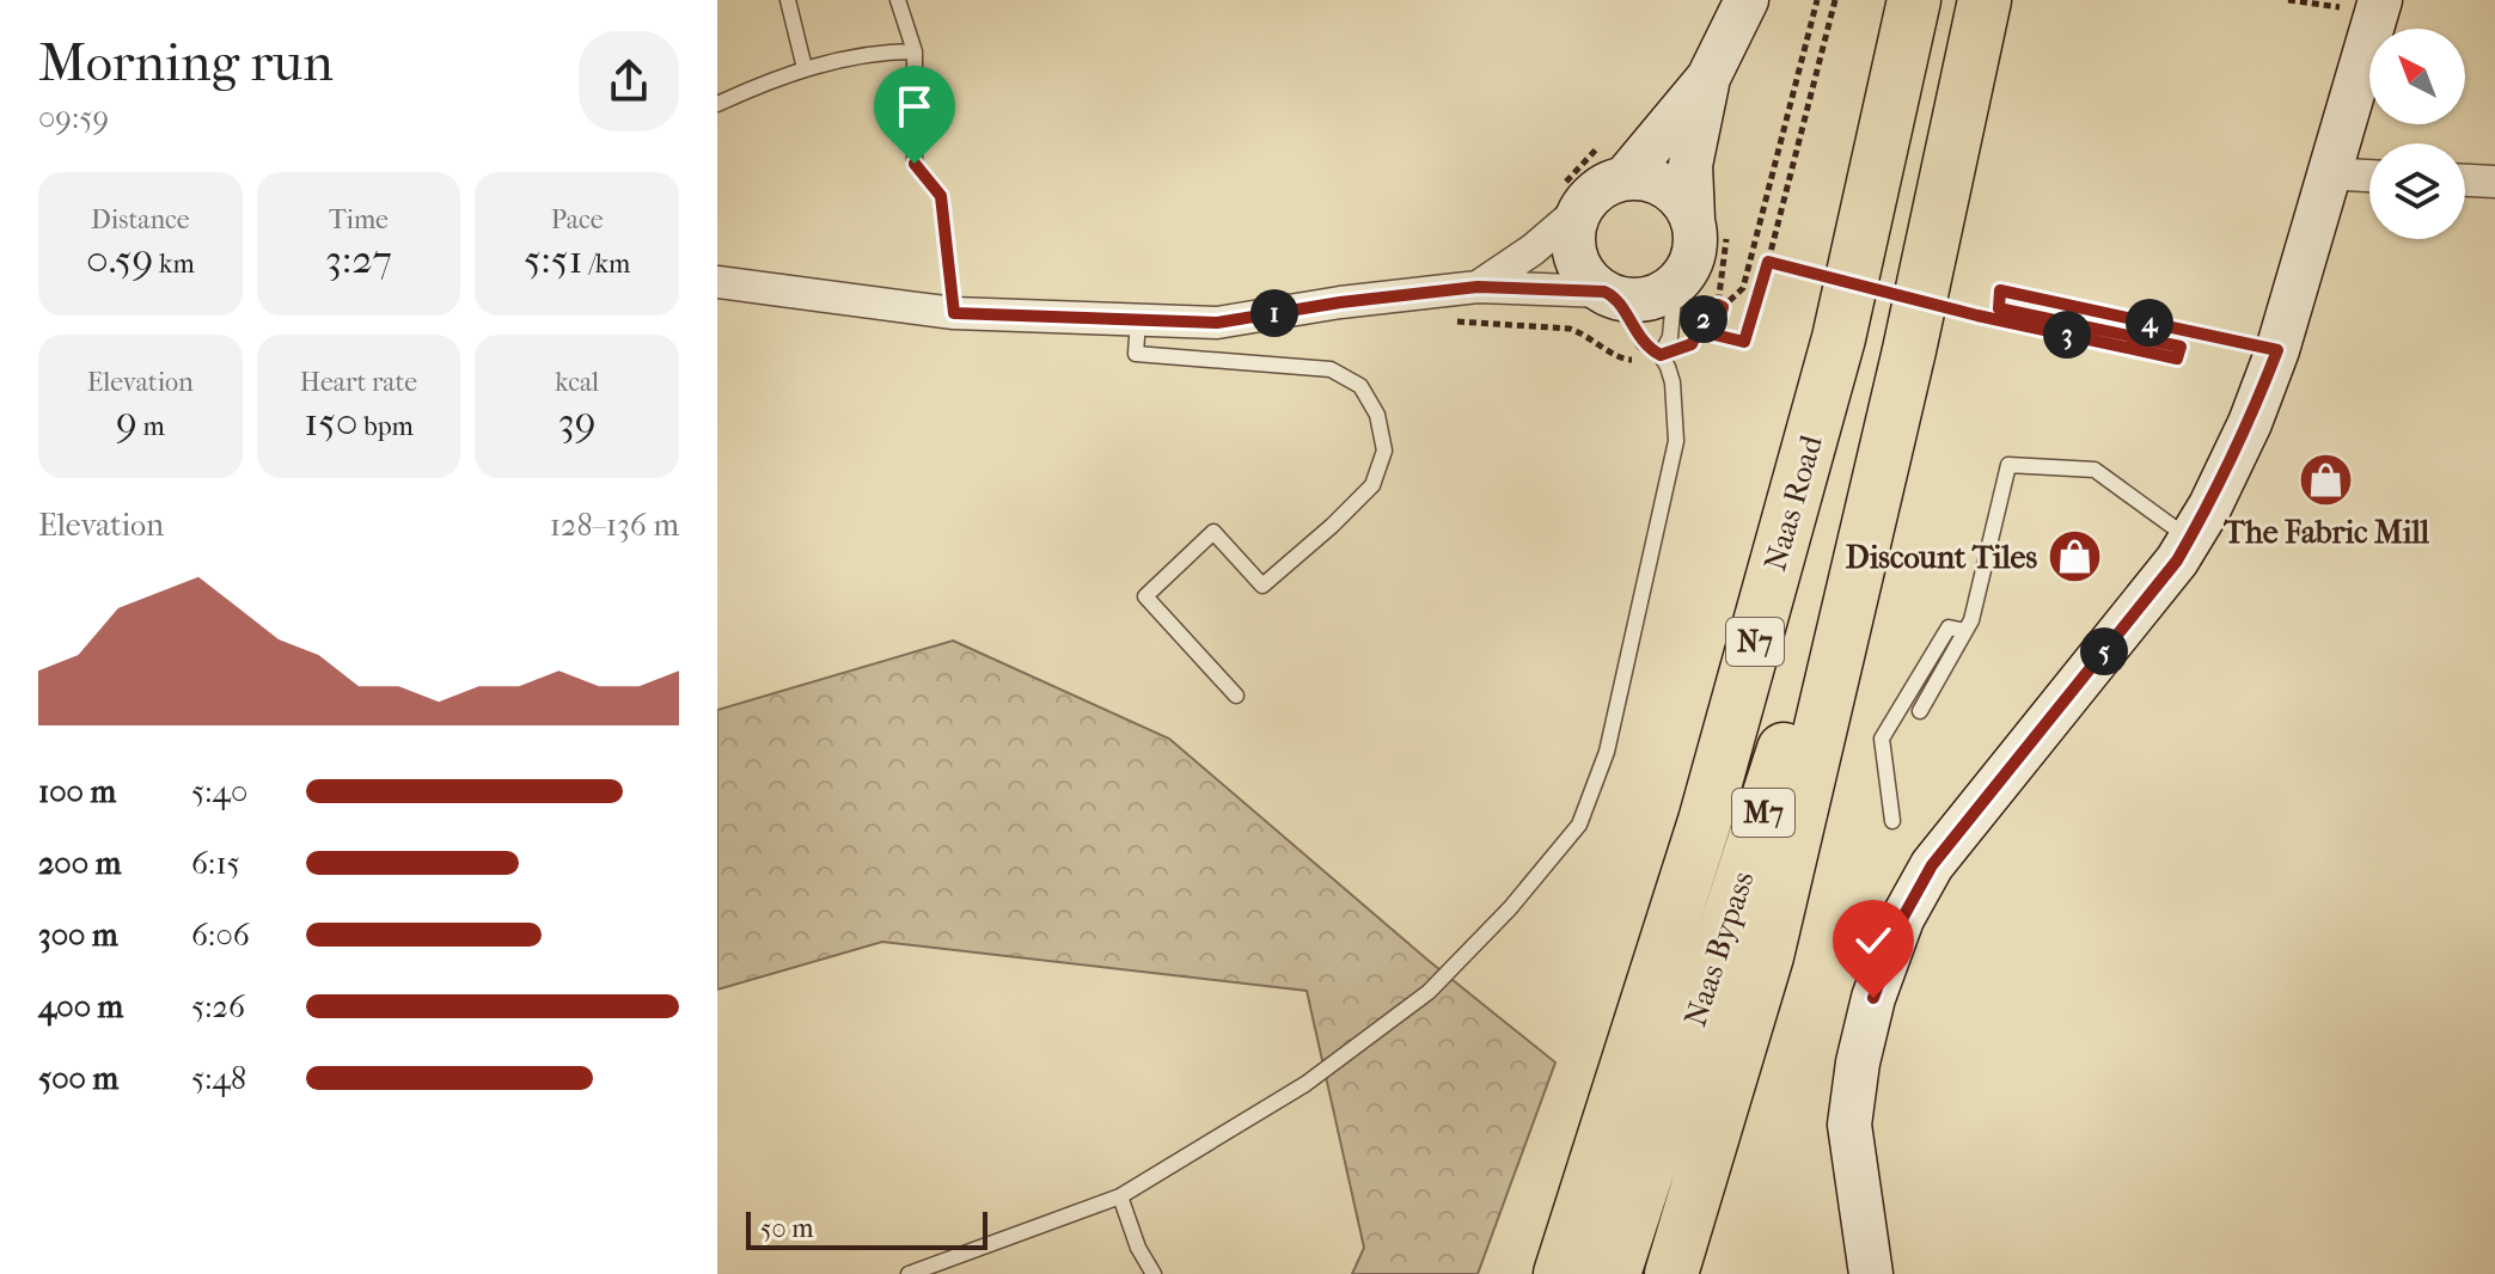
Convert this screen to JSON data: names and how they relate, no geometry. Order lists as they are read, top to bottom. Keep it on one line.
{"streets":{"highway":["Naas Road","N7","M7","Naas Bypass"]},"places":{"shop":["The Fabric Mill","Discount Tiles"]},"scale_bar":"50 m","north":"top left","page":{"heading":["Morning run","09:59"],"stats":[["Distance","0.59 km"],["Time","3:27"],["Pace","5:51 /km"],["Elevation","9 m"],["Heart rate","150 bpm"],["kcal","39"]],"pins":["1","2","4","3","5"],"chart":["Elevation","128–136 m"],"list":[{"name":"100 m","note":"5:40"},{"name":"200 m","note":"6:15"},{"name":"300 m","note":"6:06"},{"name":"400 m","note":"5:26"},{"name":"500 m","note":"5:48"}],"scale":"50 m"}}
